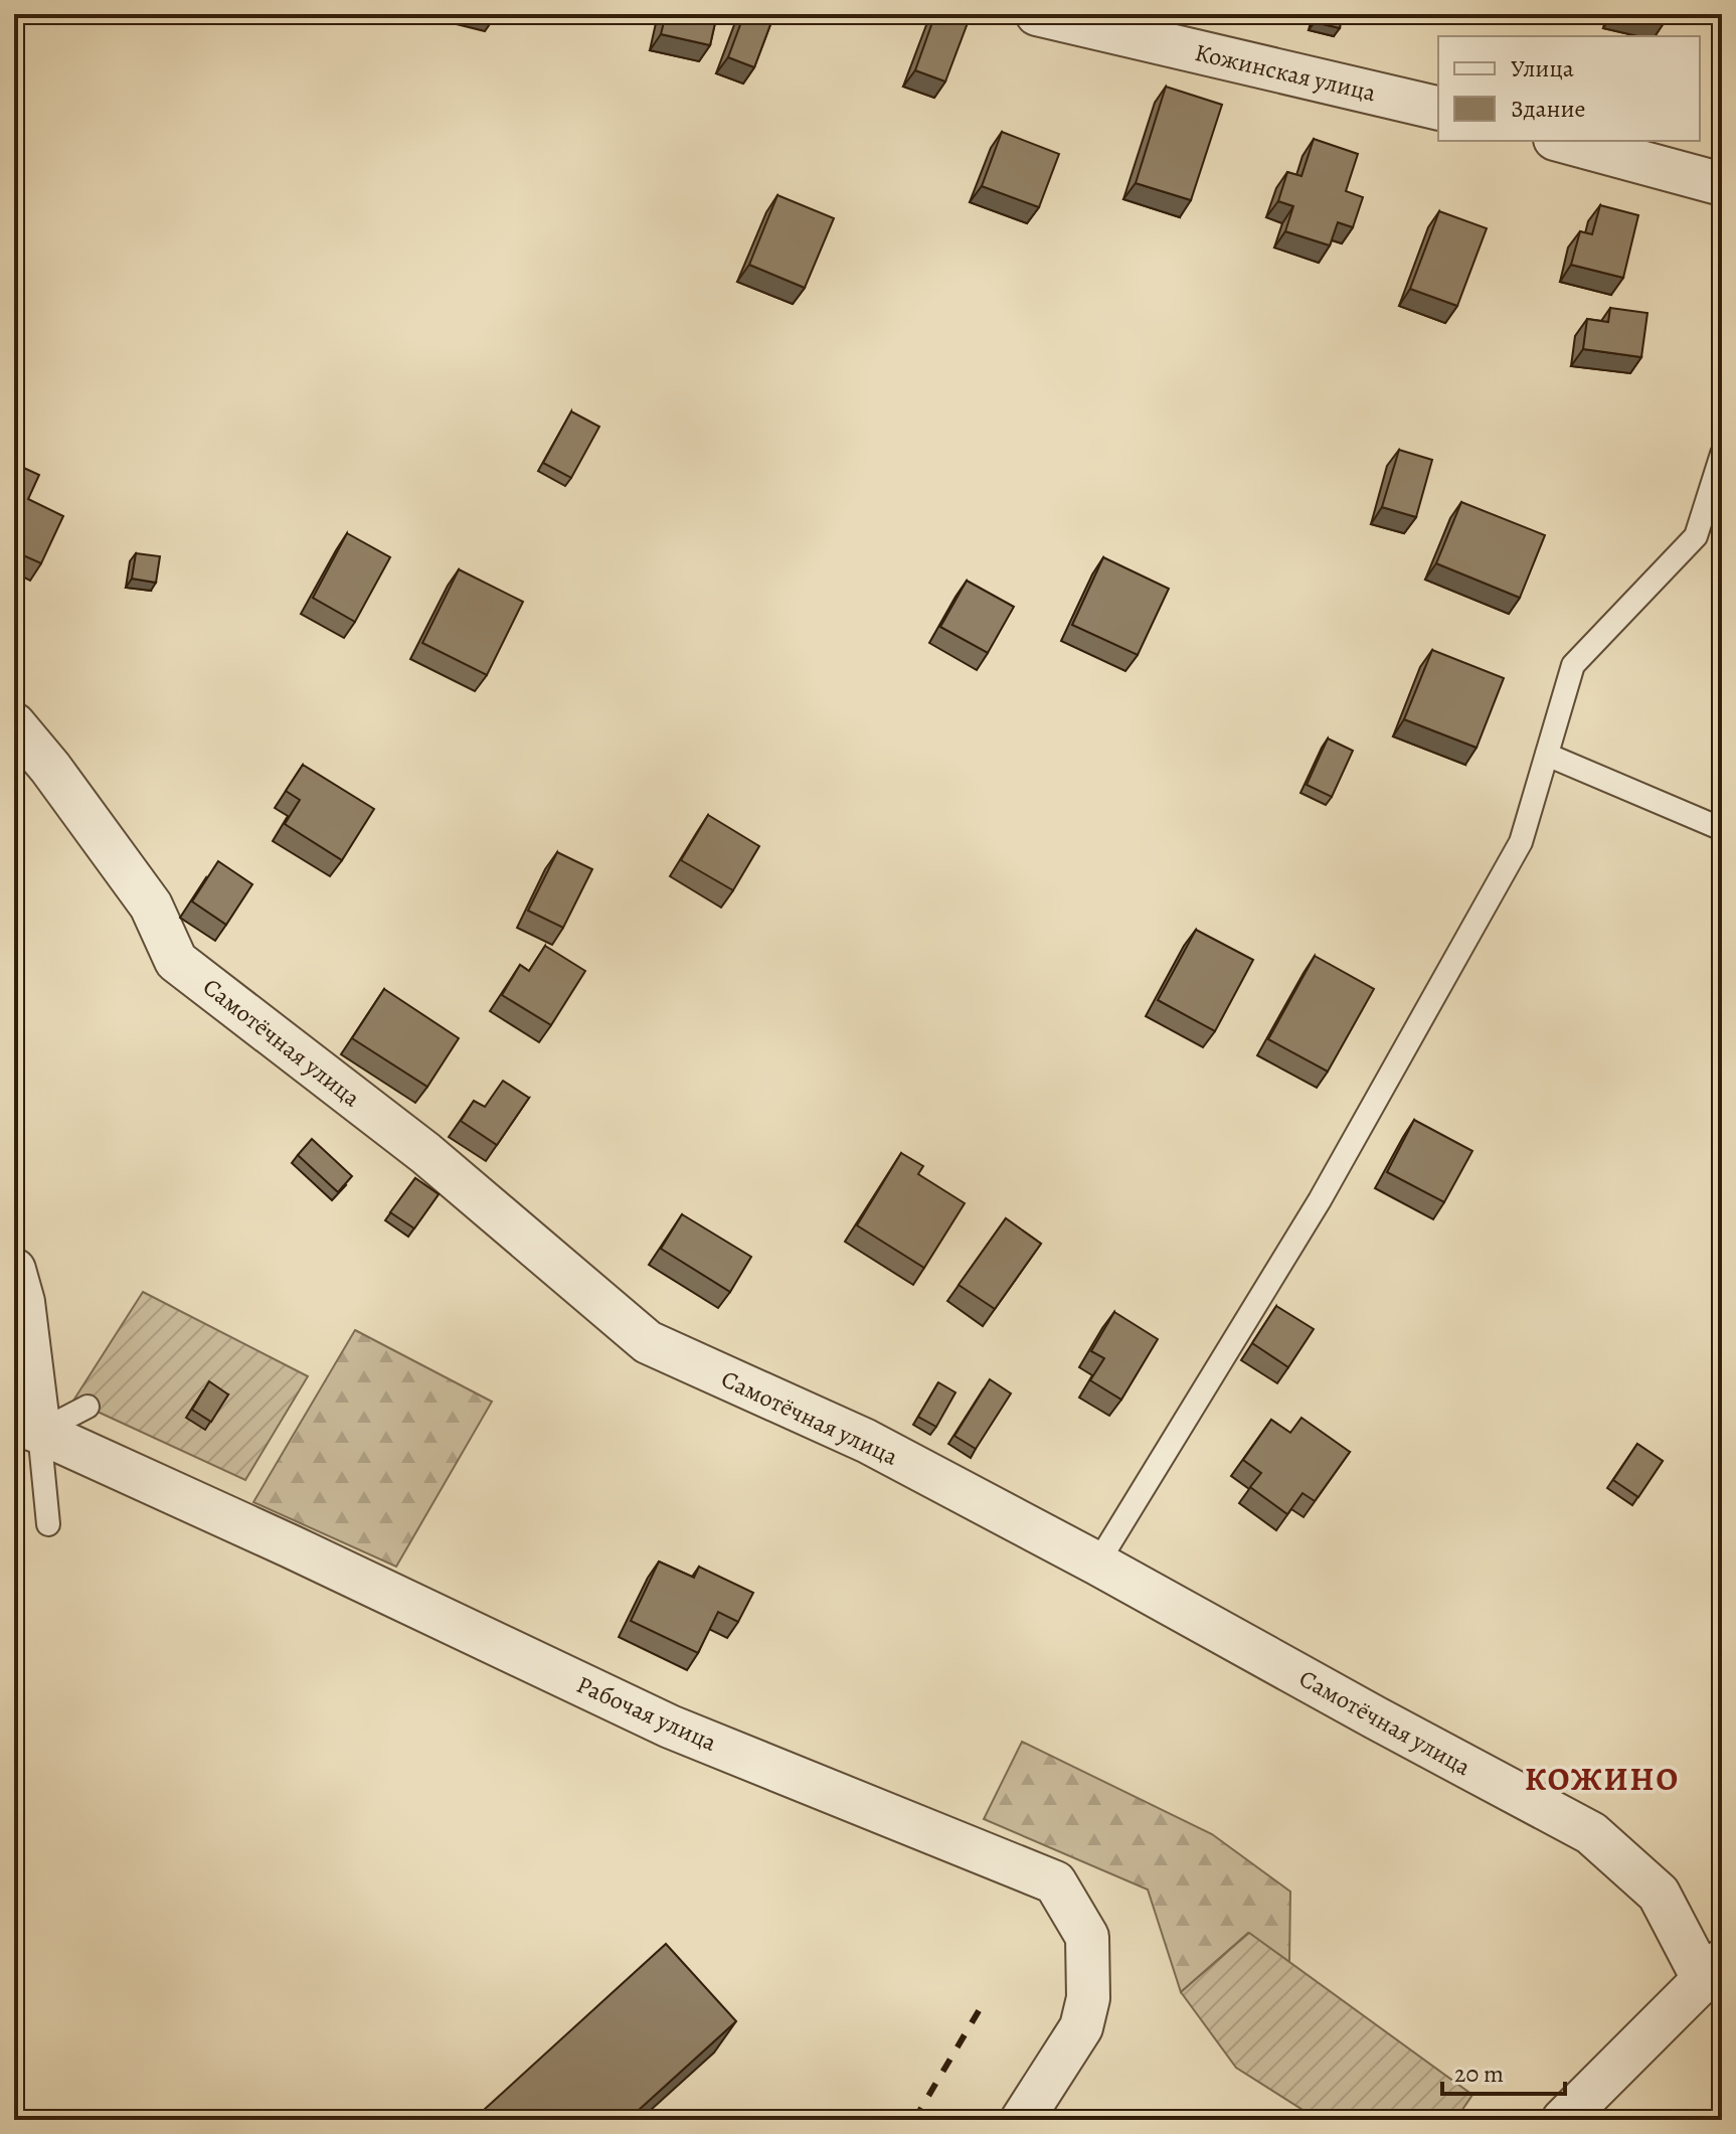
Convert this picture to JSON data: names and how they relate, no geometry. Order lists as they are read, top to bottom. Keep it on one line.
{"streets":{"street":["Кожинская улица","Самотёчная улица","Рабочая улица"]},"districts":["КОЖИНО"],"legend":["Улица","Здание"],"scale_bar":"20 m"}
